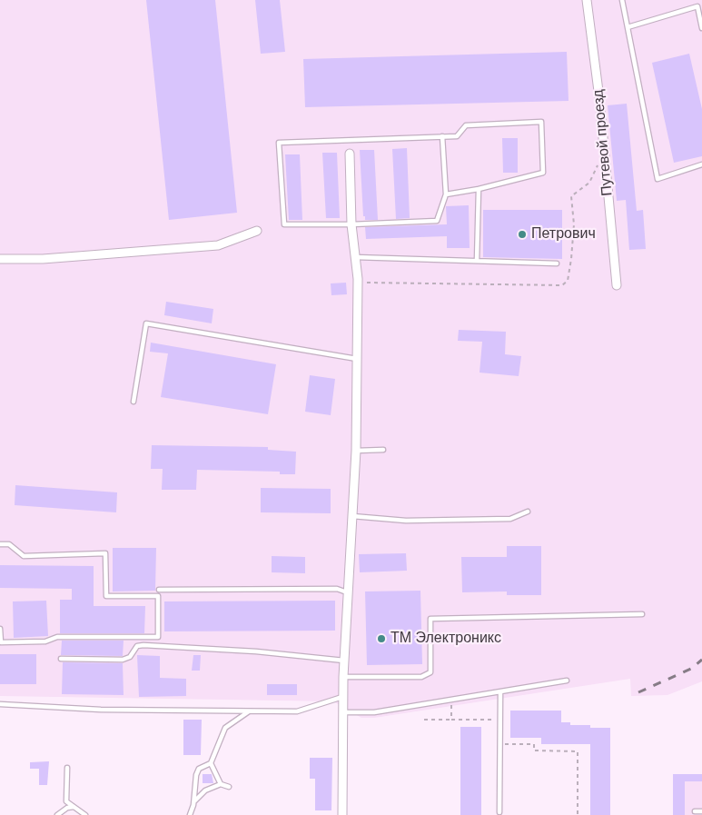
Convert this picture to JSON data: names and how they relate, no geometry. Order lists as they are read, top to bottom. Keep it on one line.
{"streets":{"street":["Путевой проезд"]},"places":["Петрович","ТМ Электроникс"]}
